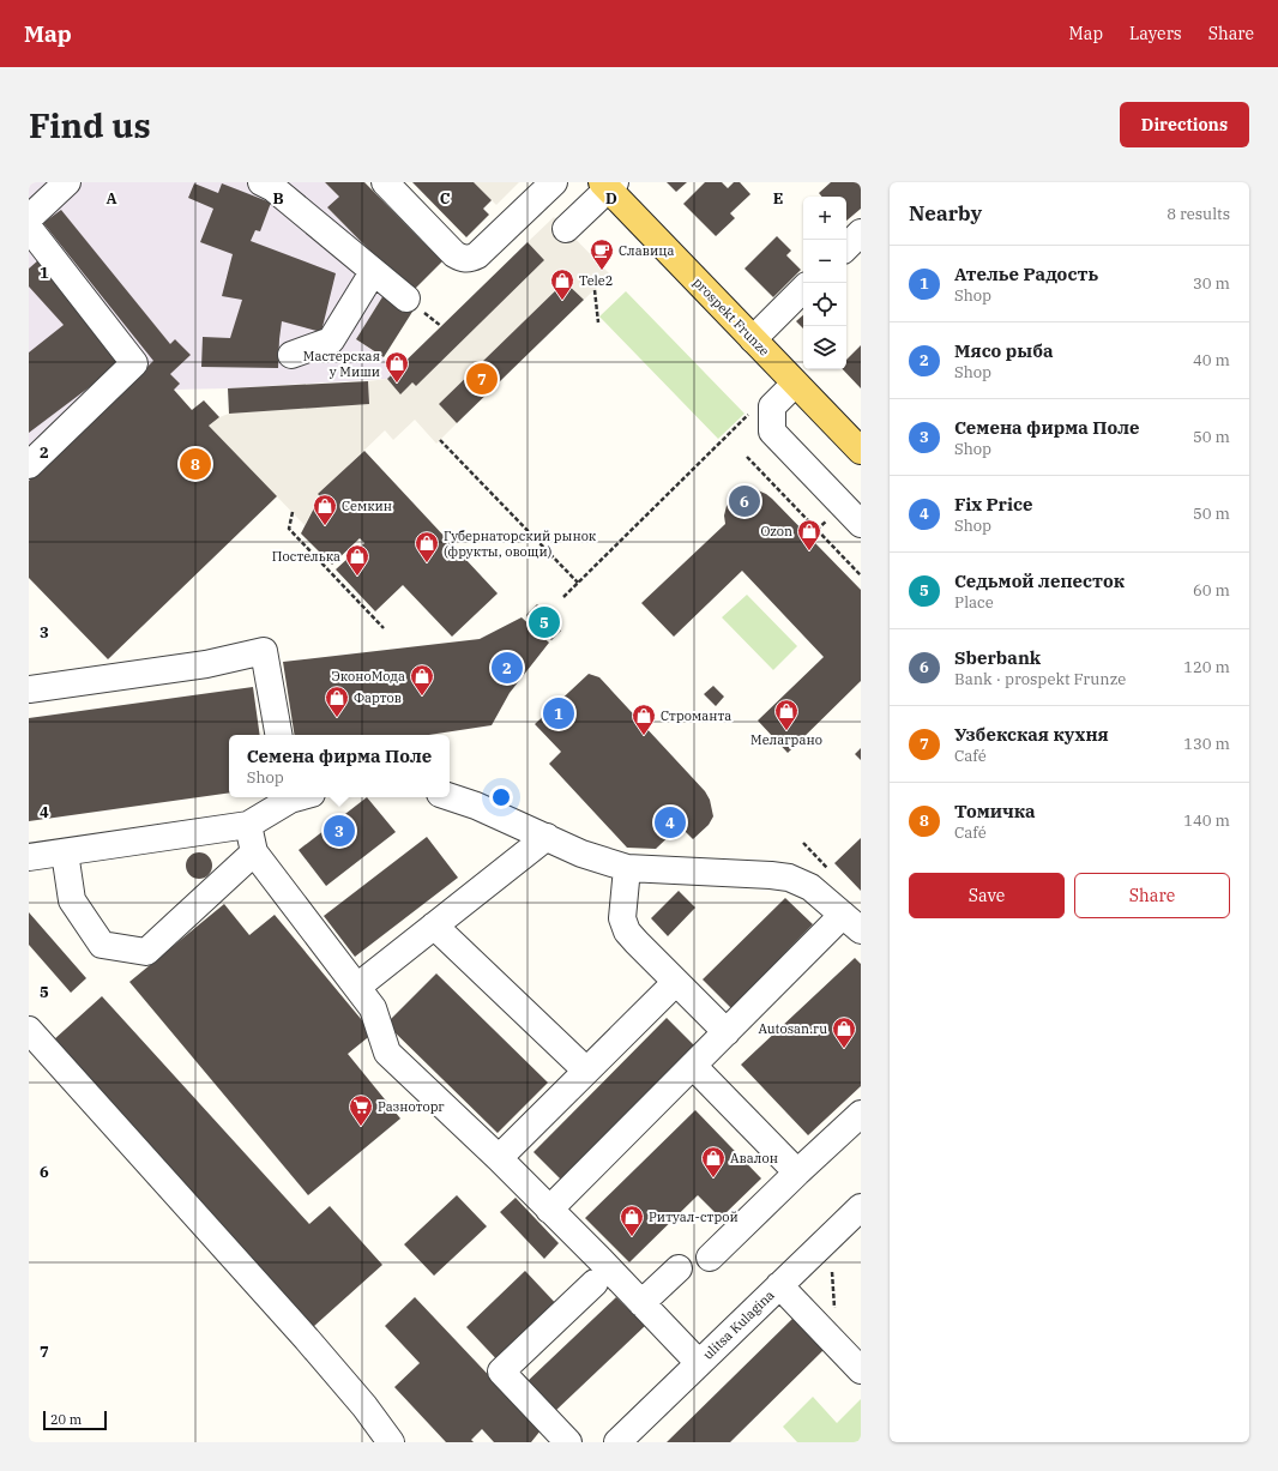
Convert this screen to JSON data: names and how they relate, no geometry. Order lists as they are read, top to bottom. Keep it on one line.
{"streets":{"main road":["prospekt Frunze"],"street":["ulitsa Kulagina"]},"places":{"cafe":["Славица"],"shop":["Tele2","Мастерская у Миши","Семкин","Ozon","Губернаторский рынок (фрукты, овощи)","Постелька","ЭконоМода","Фартов","Мелаграно","Строманта","Autosan.ru","Авалон","Ритуал-строй"],"supermarket":["Разноторг"]},"scale_bar":"20 m","page":{"header":"Map","nav":["Map","Layers","Share"],"buttons":["Directions",["Save","Share"]],"title":"Find us","heading":["Nearby","8 results"],"map_buttons":["+","−"],"list":[{"mark":"1","name":"Ателье Радость","note":"Shop","value":"30 m"},{"mark":"2","name":"Мясо рыба","note":"Shop","value":"40 m"},{"mark":"3","name":"Семена фирма Поле","note":"Shop","value":"50 m"},{"mark":"4","name":"Fix Price","note":"Shop","value":"50 m"},{"mark":"5","name":"Седьмой лепесток","note":"Place","value":"60 m"},{"mark":"6","name":"Sberbank","note":"Bank · prospekt Frunze","value":"120 m"},{"mark":"7","name":"Узбекская кухня","note":"Café","value":"130 m"},{"mark":"8","name":"Томичка","note":"Café","value":"140 m"}],"pins":["7","8","6","5","2","1","4","3"],"popup":["Семена фирма Поле","Shop"],"scale":"20 m"},"grid":{"columns":["A","B","C","D","E"],"rows":["1","2","3","4","5","6","7"]}}
